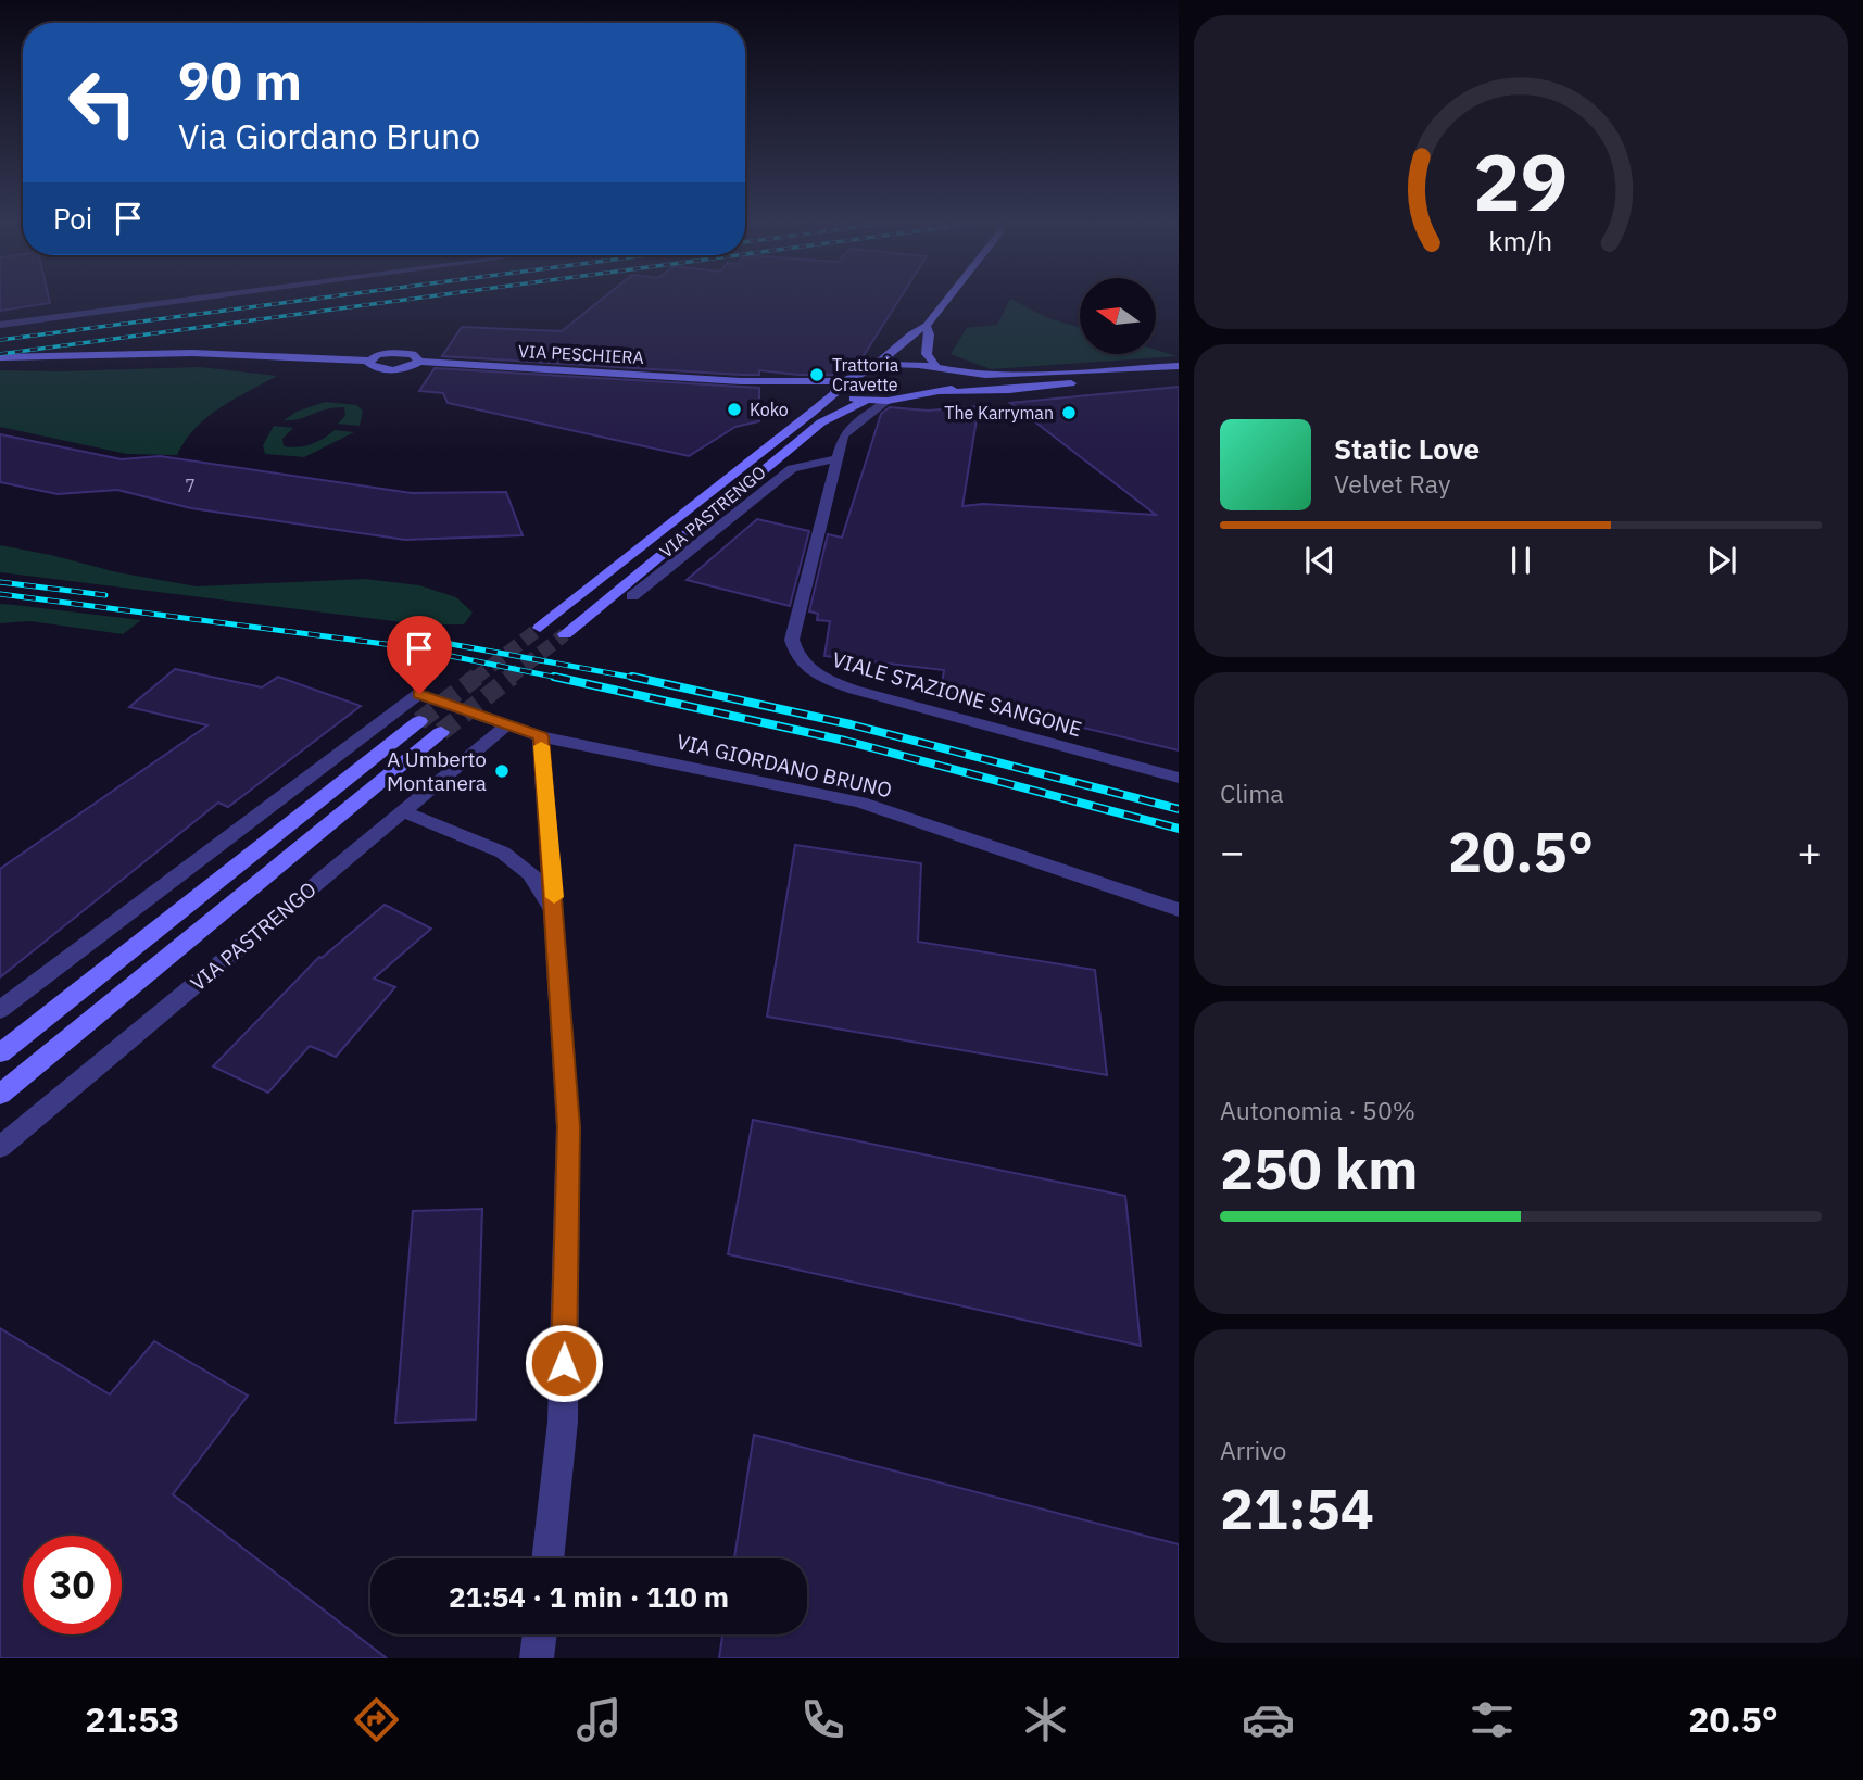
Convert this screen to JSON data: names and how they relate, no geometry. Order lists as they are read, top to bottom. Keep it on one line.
{"streets":{"main road":["VIA PESCHIERA","VIA PASTRENGO"],"street":["VIALE STAZIONE SANGONE","VIA GIORDANO BRUNO"]},"crossings":[["VIA PESCHIERA","VIA PASTRENGO"],["VIA PASTRENGO","VIALE STAZIONE SANGONE"],["VIA PASTRENGO","VIA GIORDANO BRUNO"]],"places":["Trattoria Cravette","Koko","The Karryman","A Umberto Montanera"],"house_numbers":["7"],"north":"left","page":{"turn":["90 m","Via Giordano Bruno"],"then":"Poi","song":["Static Love","Velvet Ray"],"tile":["Clima",["Autonomia · 50%","250 km"],["Arrivo","21:54"]],"heat":["−","20.5°","+"],"limit":"30","trip":"21:54 · 1 min · 110 m","tabs":["21:53","20.5°"],"gauge":["29","km/h"]}}
